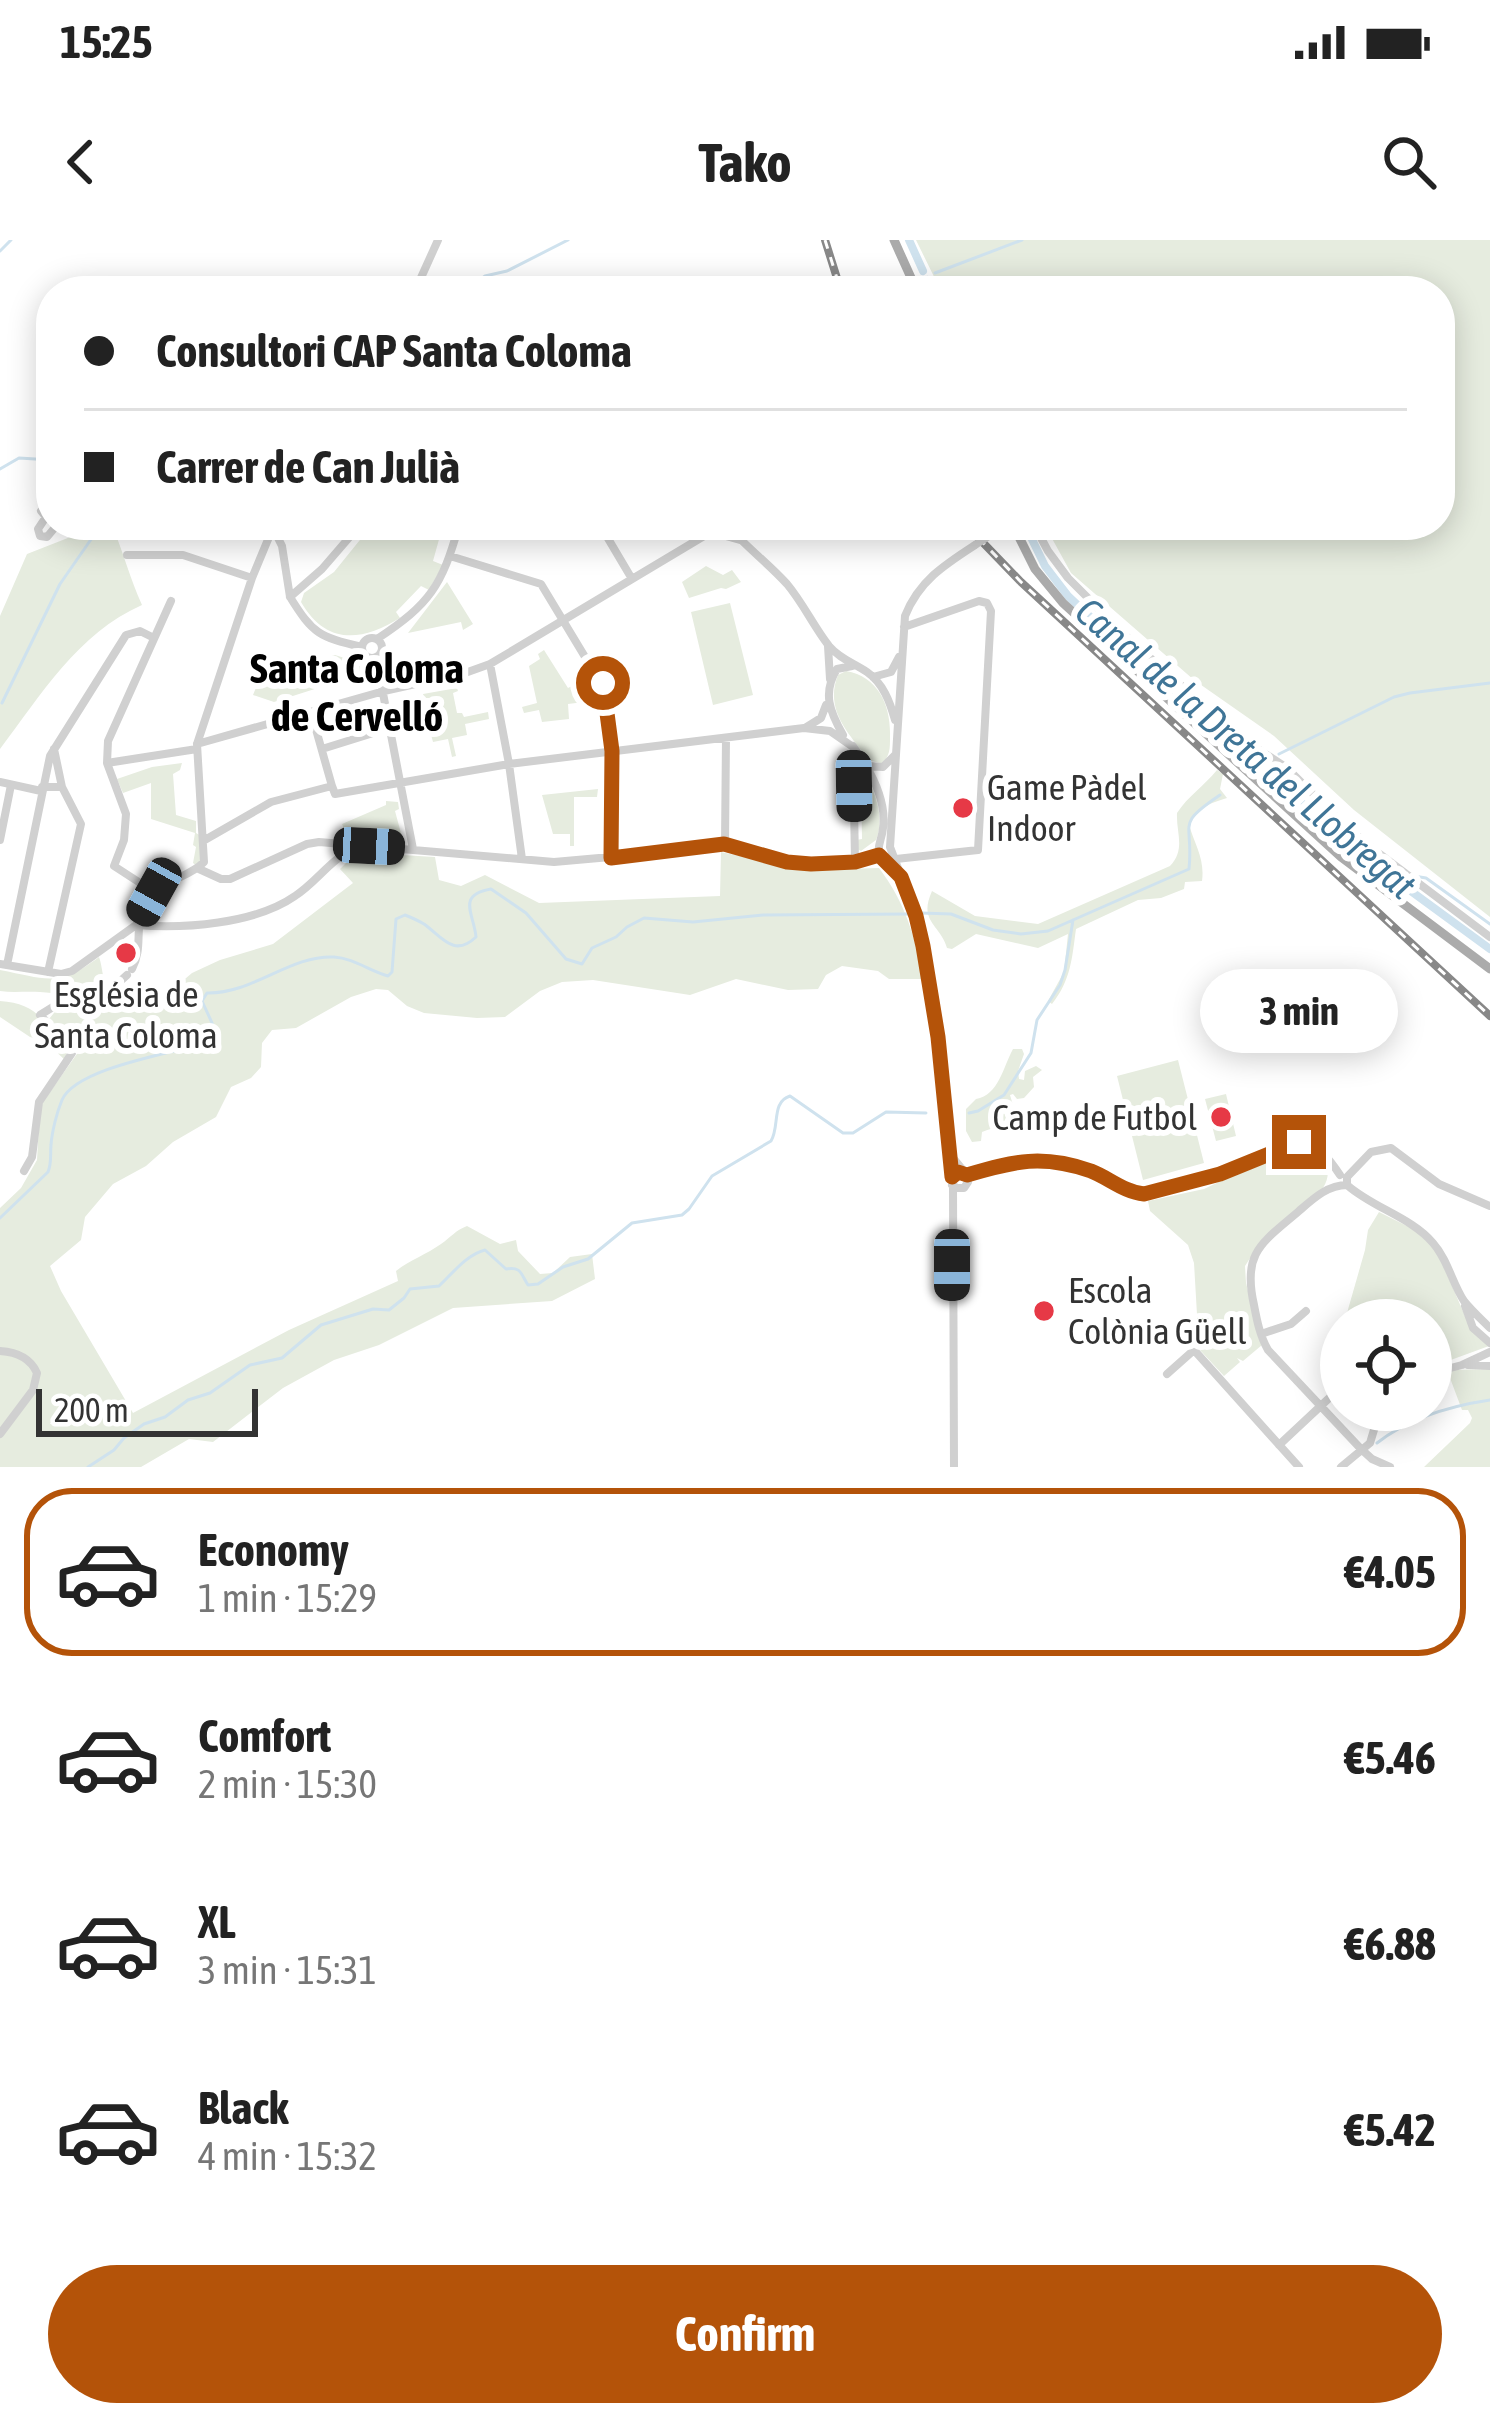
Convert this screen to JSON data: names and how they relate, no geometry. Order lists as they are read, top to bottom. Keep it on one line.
{"districts":["Santa Coloma de Cervelló"],"water":["Canal de la Dreta del Llobregat"],"places":["Game Pàdel Indoor","Església de Santa Coloma","Camp de Futbol","Escola Colònia Güell"],"scale_bar":"200 m","page":{"status":"15:25","header":"Tako","banner":["Consultori CAP Santa Coloma","Carrer de Can Julià"],"bubble":"3 min","scale":"200 m","list":[{"name":"Economy","note":"1 min · 15:29","value":"€4.05"},{"name":"Comfort","note":"2 min · 15:30","value":"€5.46"},{"name":"XL","note":"3 min · 15:31","value":"€6.88"},{"name":"Black","note":"4 min · 15:32","value":"€5.42"}],"buttons":"Confirm"}}
